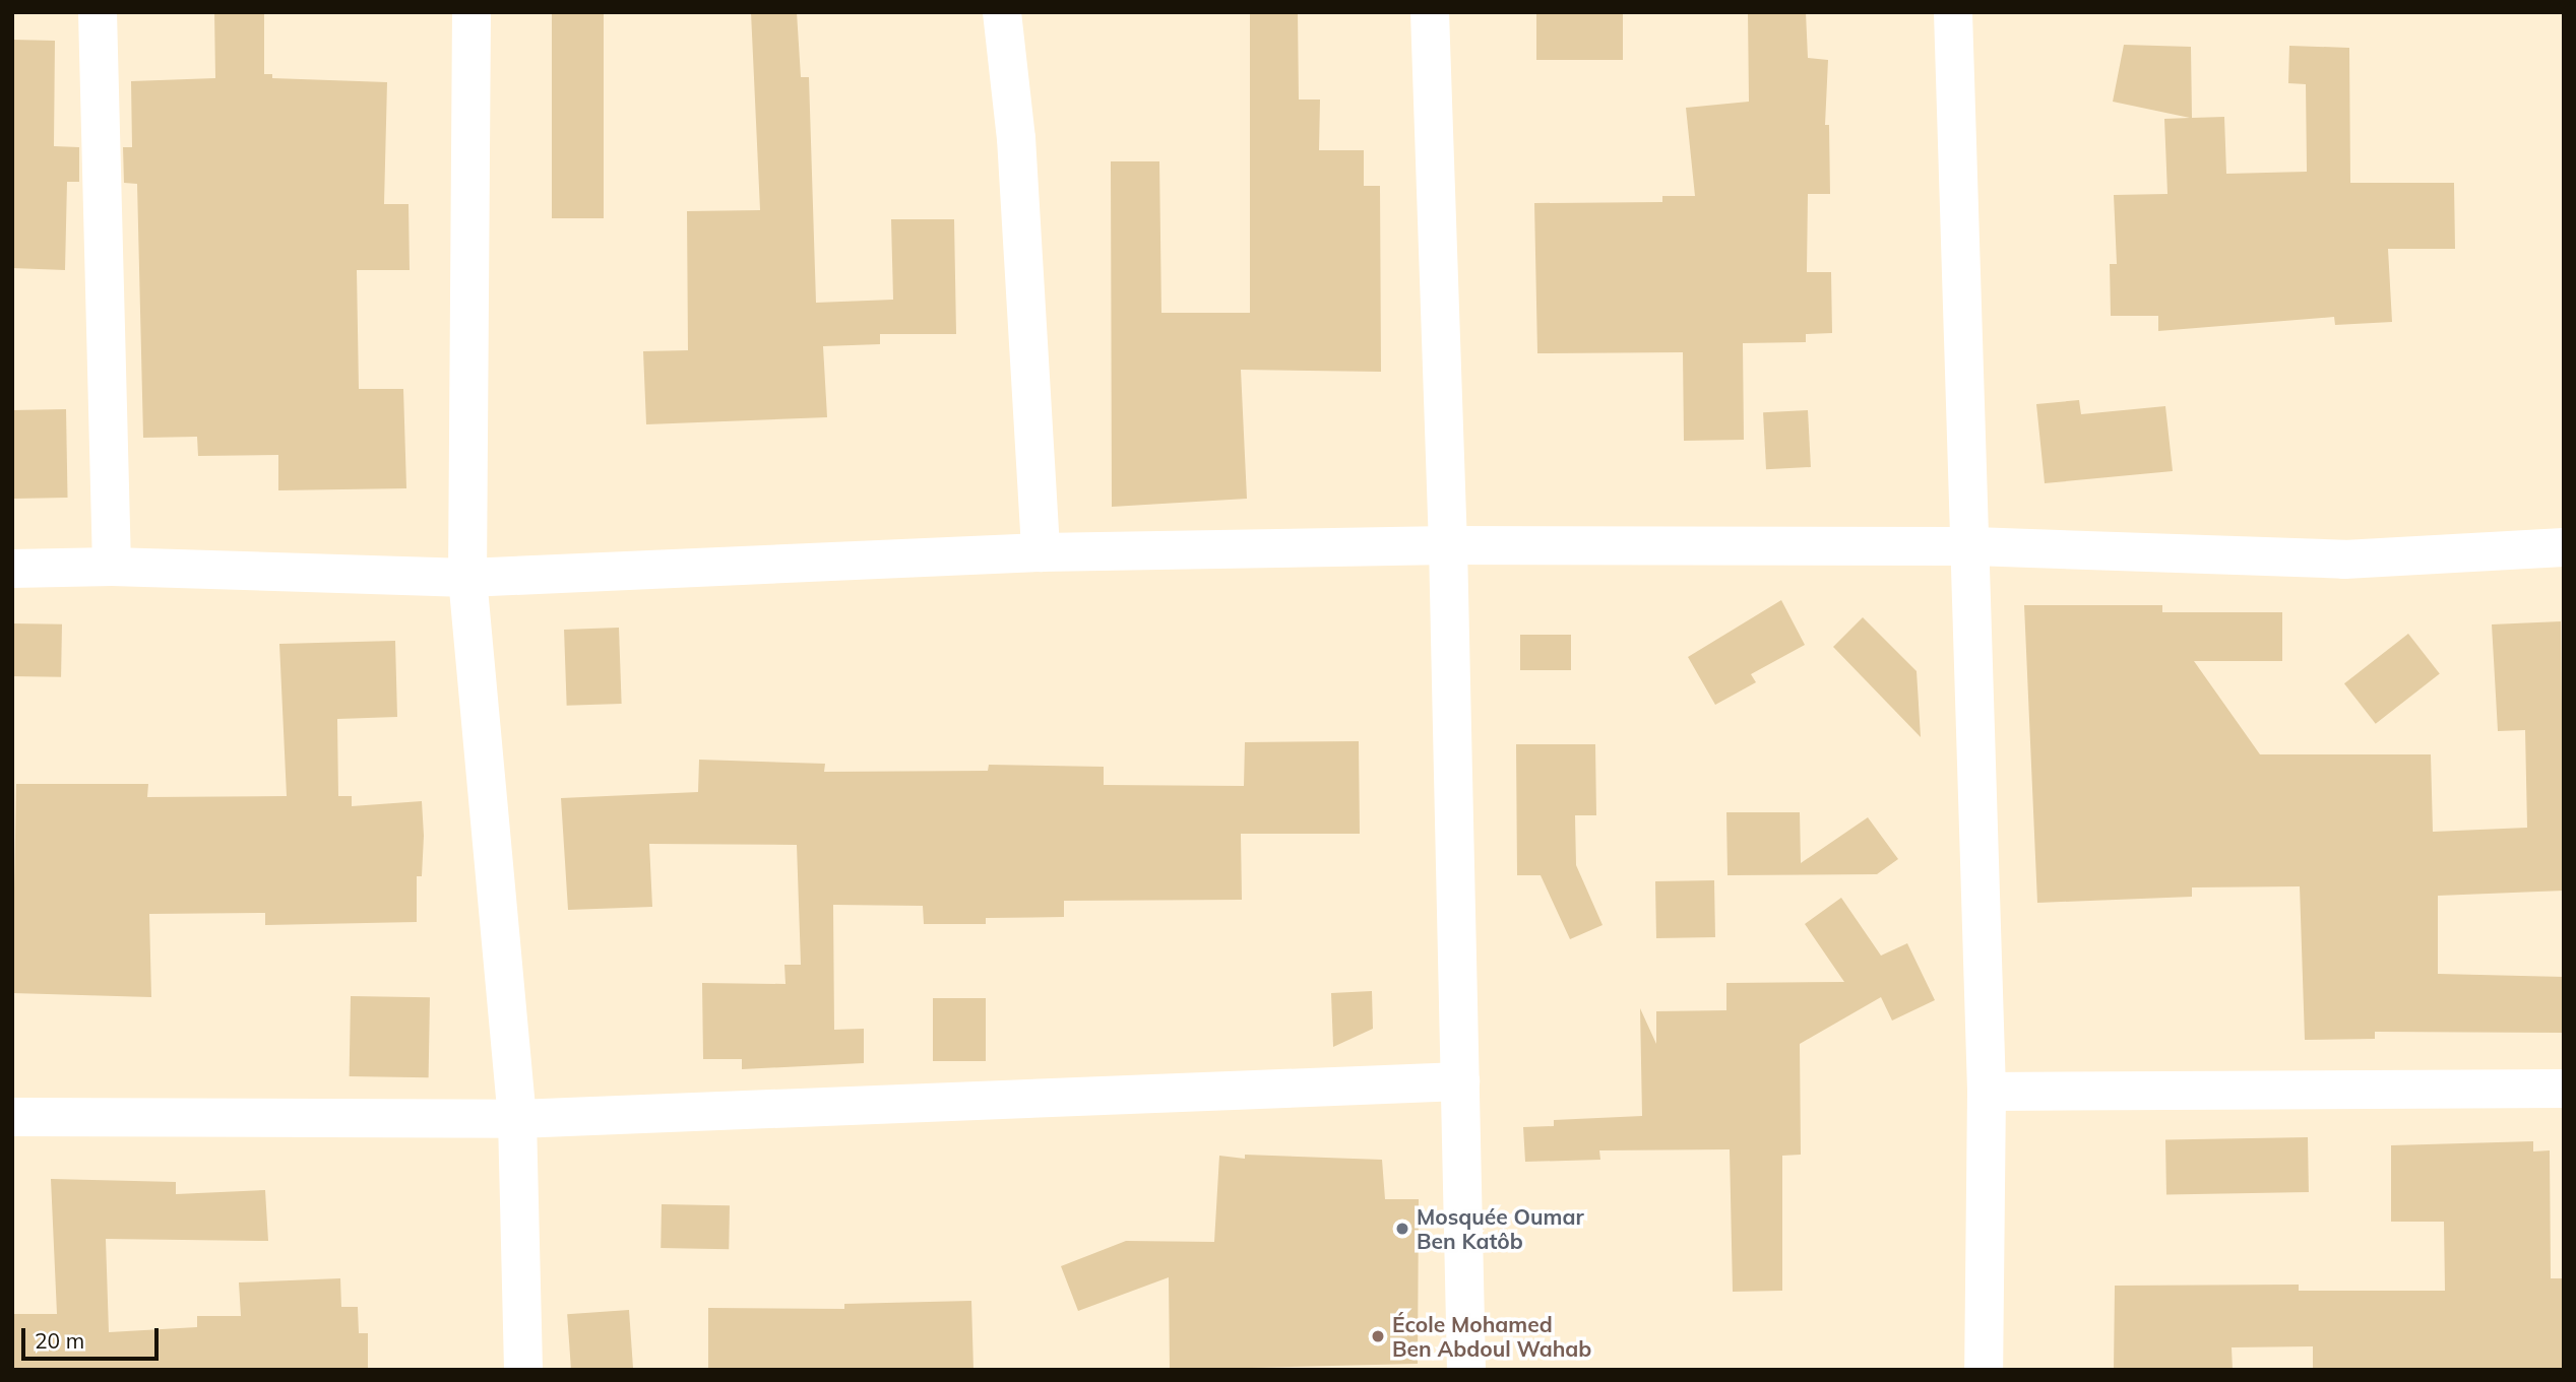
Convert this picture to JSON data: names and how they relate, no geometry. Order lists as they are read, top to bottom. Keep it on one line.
{"places":["Mosquée Oumar Ben Katôb","École Mohamed Ben Abdoul Wahab"],"scale_bar":"20 m"}
